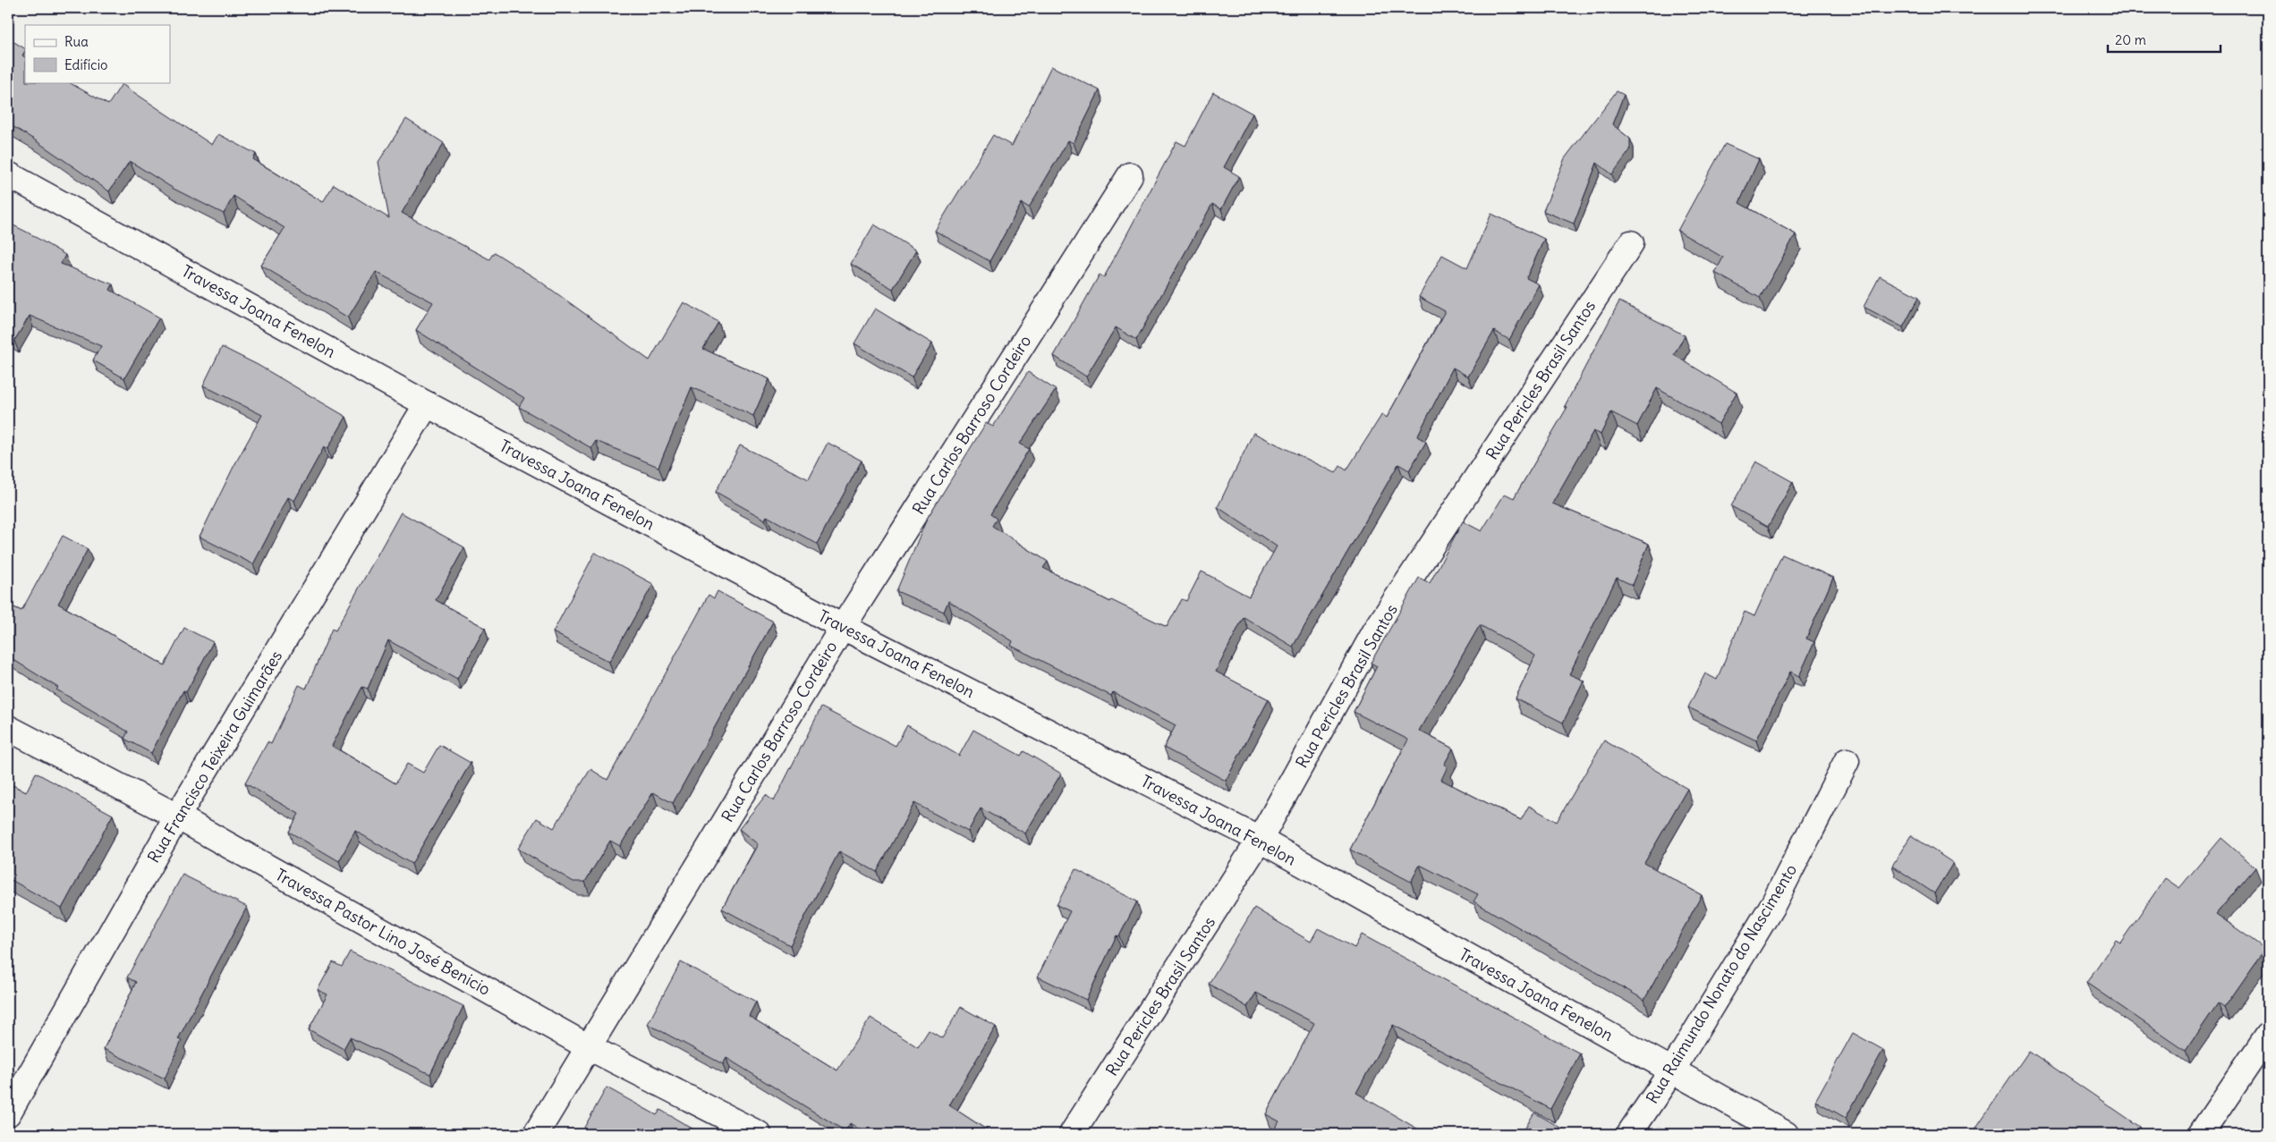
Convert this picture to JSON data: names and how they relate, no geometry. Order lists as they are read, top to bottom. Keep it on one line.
{"streets":{"street":["Travessa Joana Fenelon","Rua Pericles Brasil Santos","Rua Carlos Barroso Cordeiro","Rua Francisco Teixeira Guimarães","Travessa Pastor Lino José Benicio","Rua Raimundo Nonato do Nascimento"]},"crossings":[["Travessa Joana Fenelon","Rua Pericles Brasil Santos"],["Travessa Joana Fenelon","Rua Carlos Barroso Cordeiro"],["Travessa Joana Fenelon","Rua Francisco Teixeira Guimarães"],["Travessa Joana Fenelon","Rua Raimundo Nonato do Nascimento"],["Rua Carlos Barroso Cordeiro","Travessa Pastor Lino José Benicio"],["Rua Francisco Teixeira Guimarães","Travessa Pastor Lino José Benicio"]],"legend":["Rua","Edifício"],"scale_bar":"20 m"}
